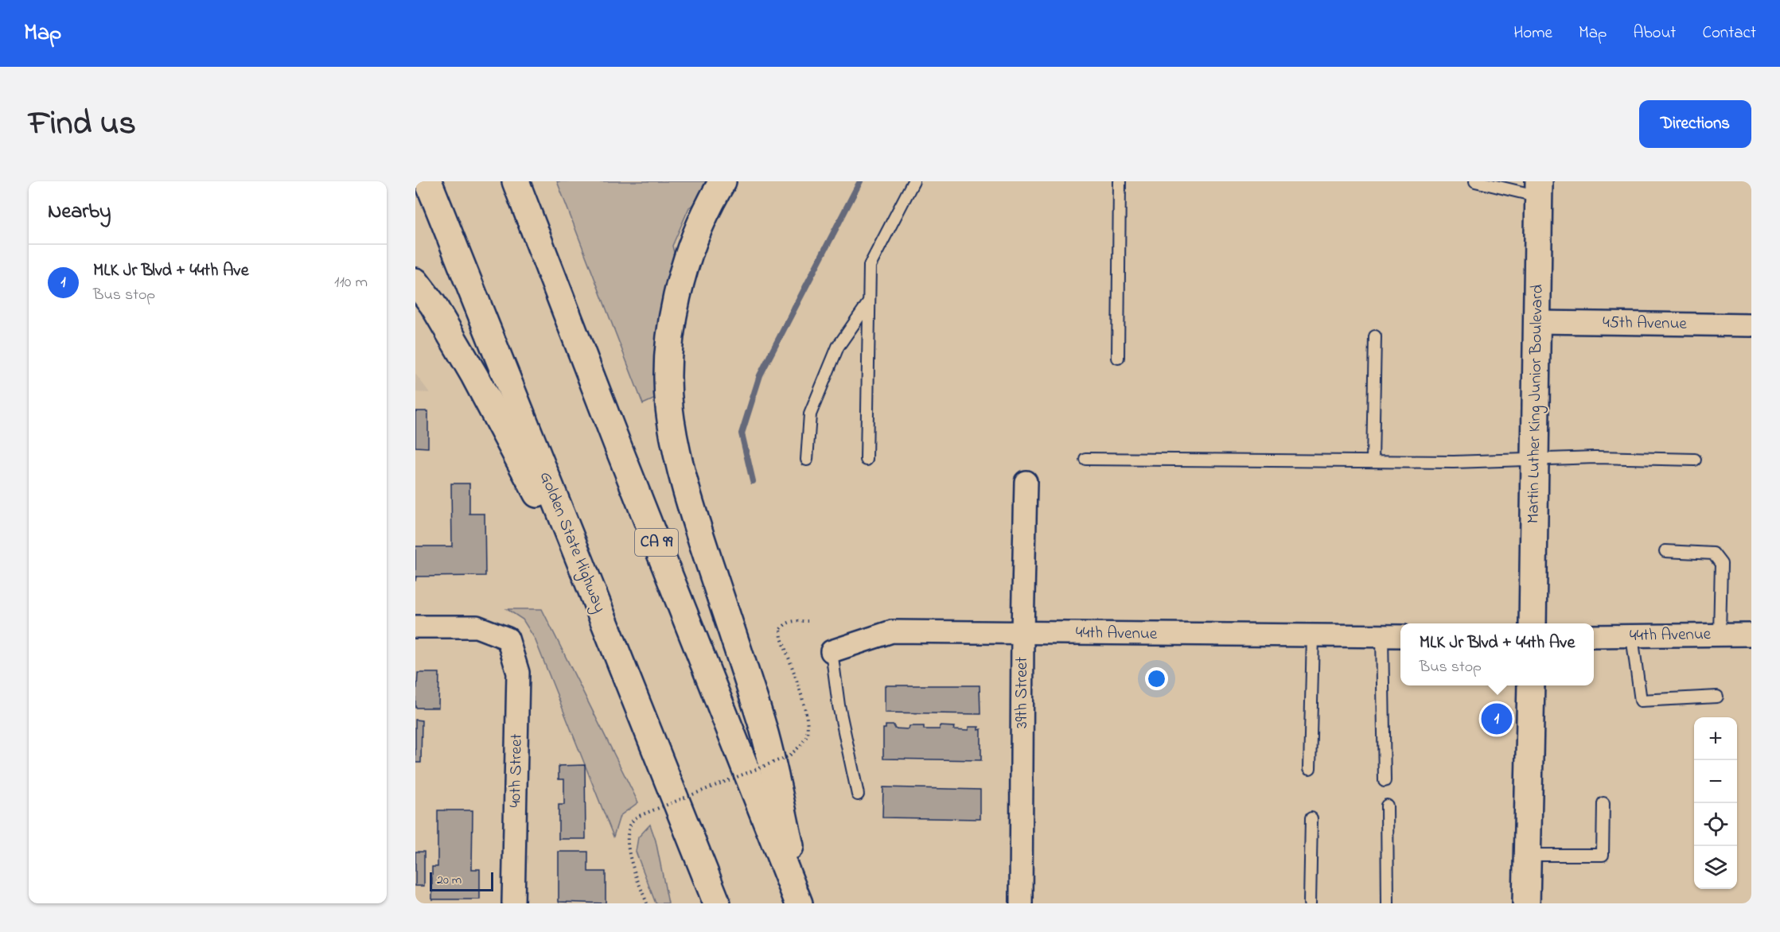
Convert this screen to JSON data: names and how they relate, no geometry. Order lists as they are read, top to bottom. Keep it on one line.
{"streets":{"main road":["Martin Luther King Junior Boulevard","Golden State Highway","CA 99"],"street":["45th Avenue","44th Avenue","39th Street","40th Street"]},"crossings":[["45th Avenue","Martin Luther King Junior Boulevard"],["44th Avenue","39th Street"]],"scale_bar":"20 m","page":{"header":"Map","nav":["Home","Map","About","Contact"],"title":"Find us","buttons":"Directions","heading":"Nearby","list":[{"mark":"1","name":"MLK Jr Blvd + 44th Ave","note":"Bus stop","value":"110 m"}],"popup":["MLK Jr Blvd + 44th Ave","Bus stop"],"pins":"1","map_buttons":["+","−"],"scale":"20 m"}}
